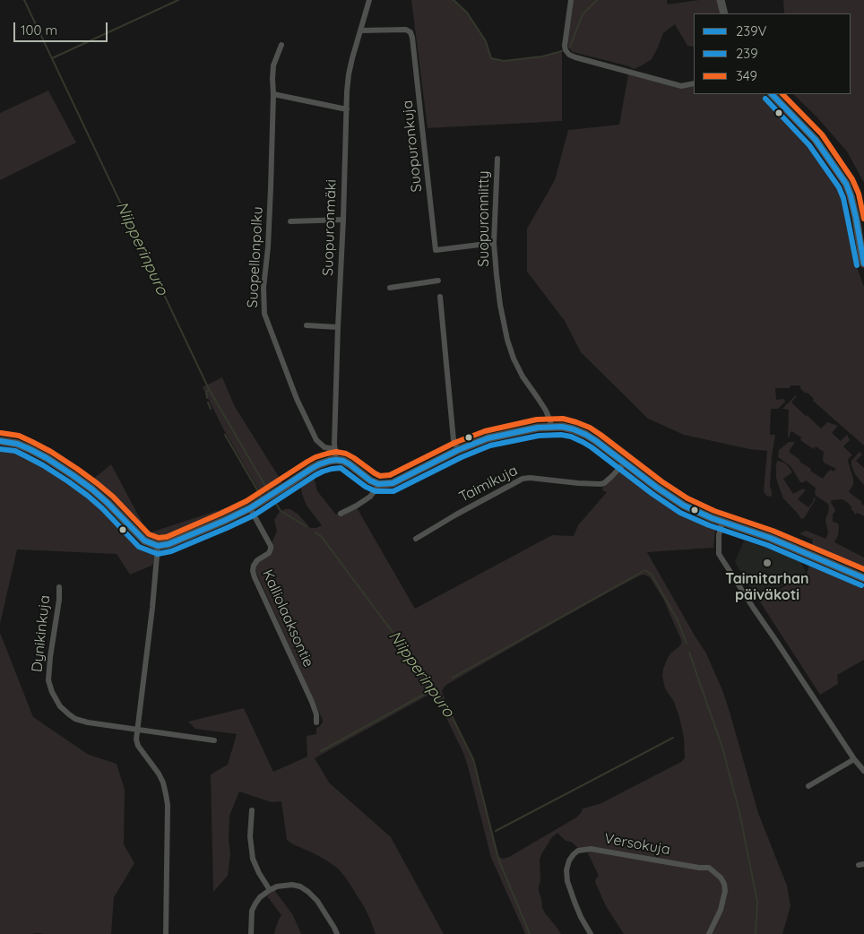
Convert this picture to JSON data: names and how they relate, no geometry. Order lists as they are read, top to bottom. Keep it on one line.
{"streets":{"street":["Suopuronkuja","Suopuronniitty","Suopuronmäki","Suopellonpolku","Taimikuja","Kalliolaaksontie","Dynikinkuja","Versokuja"]},"crossings":[["Suopuronkuja","Suopuronniitty"],["Suopuronkuja","Suopuronmäki"],["Suopuronmäki","Suopellonpolku"]],"water":["Niipperinpuro"],"places":["Taimitarhan päiväkoti"],"lines":["transit line 239V","transit line 349","transit line 239"],"legend":["239V","239","349"],"scale_bar":"100 m"}
